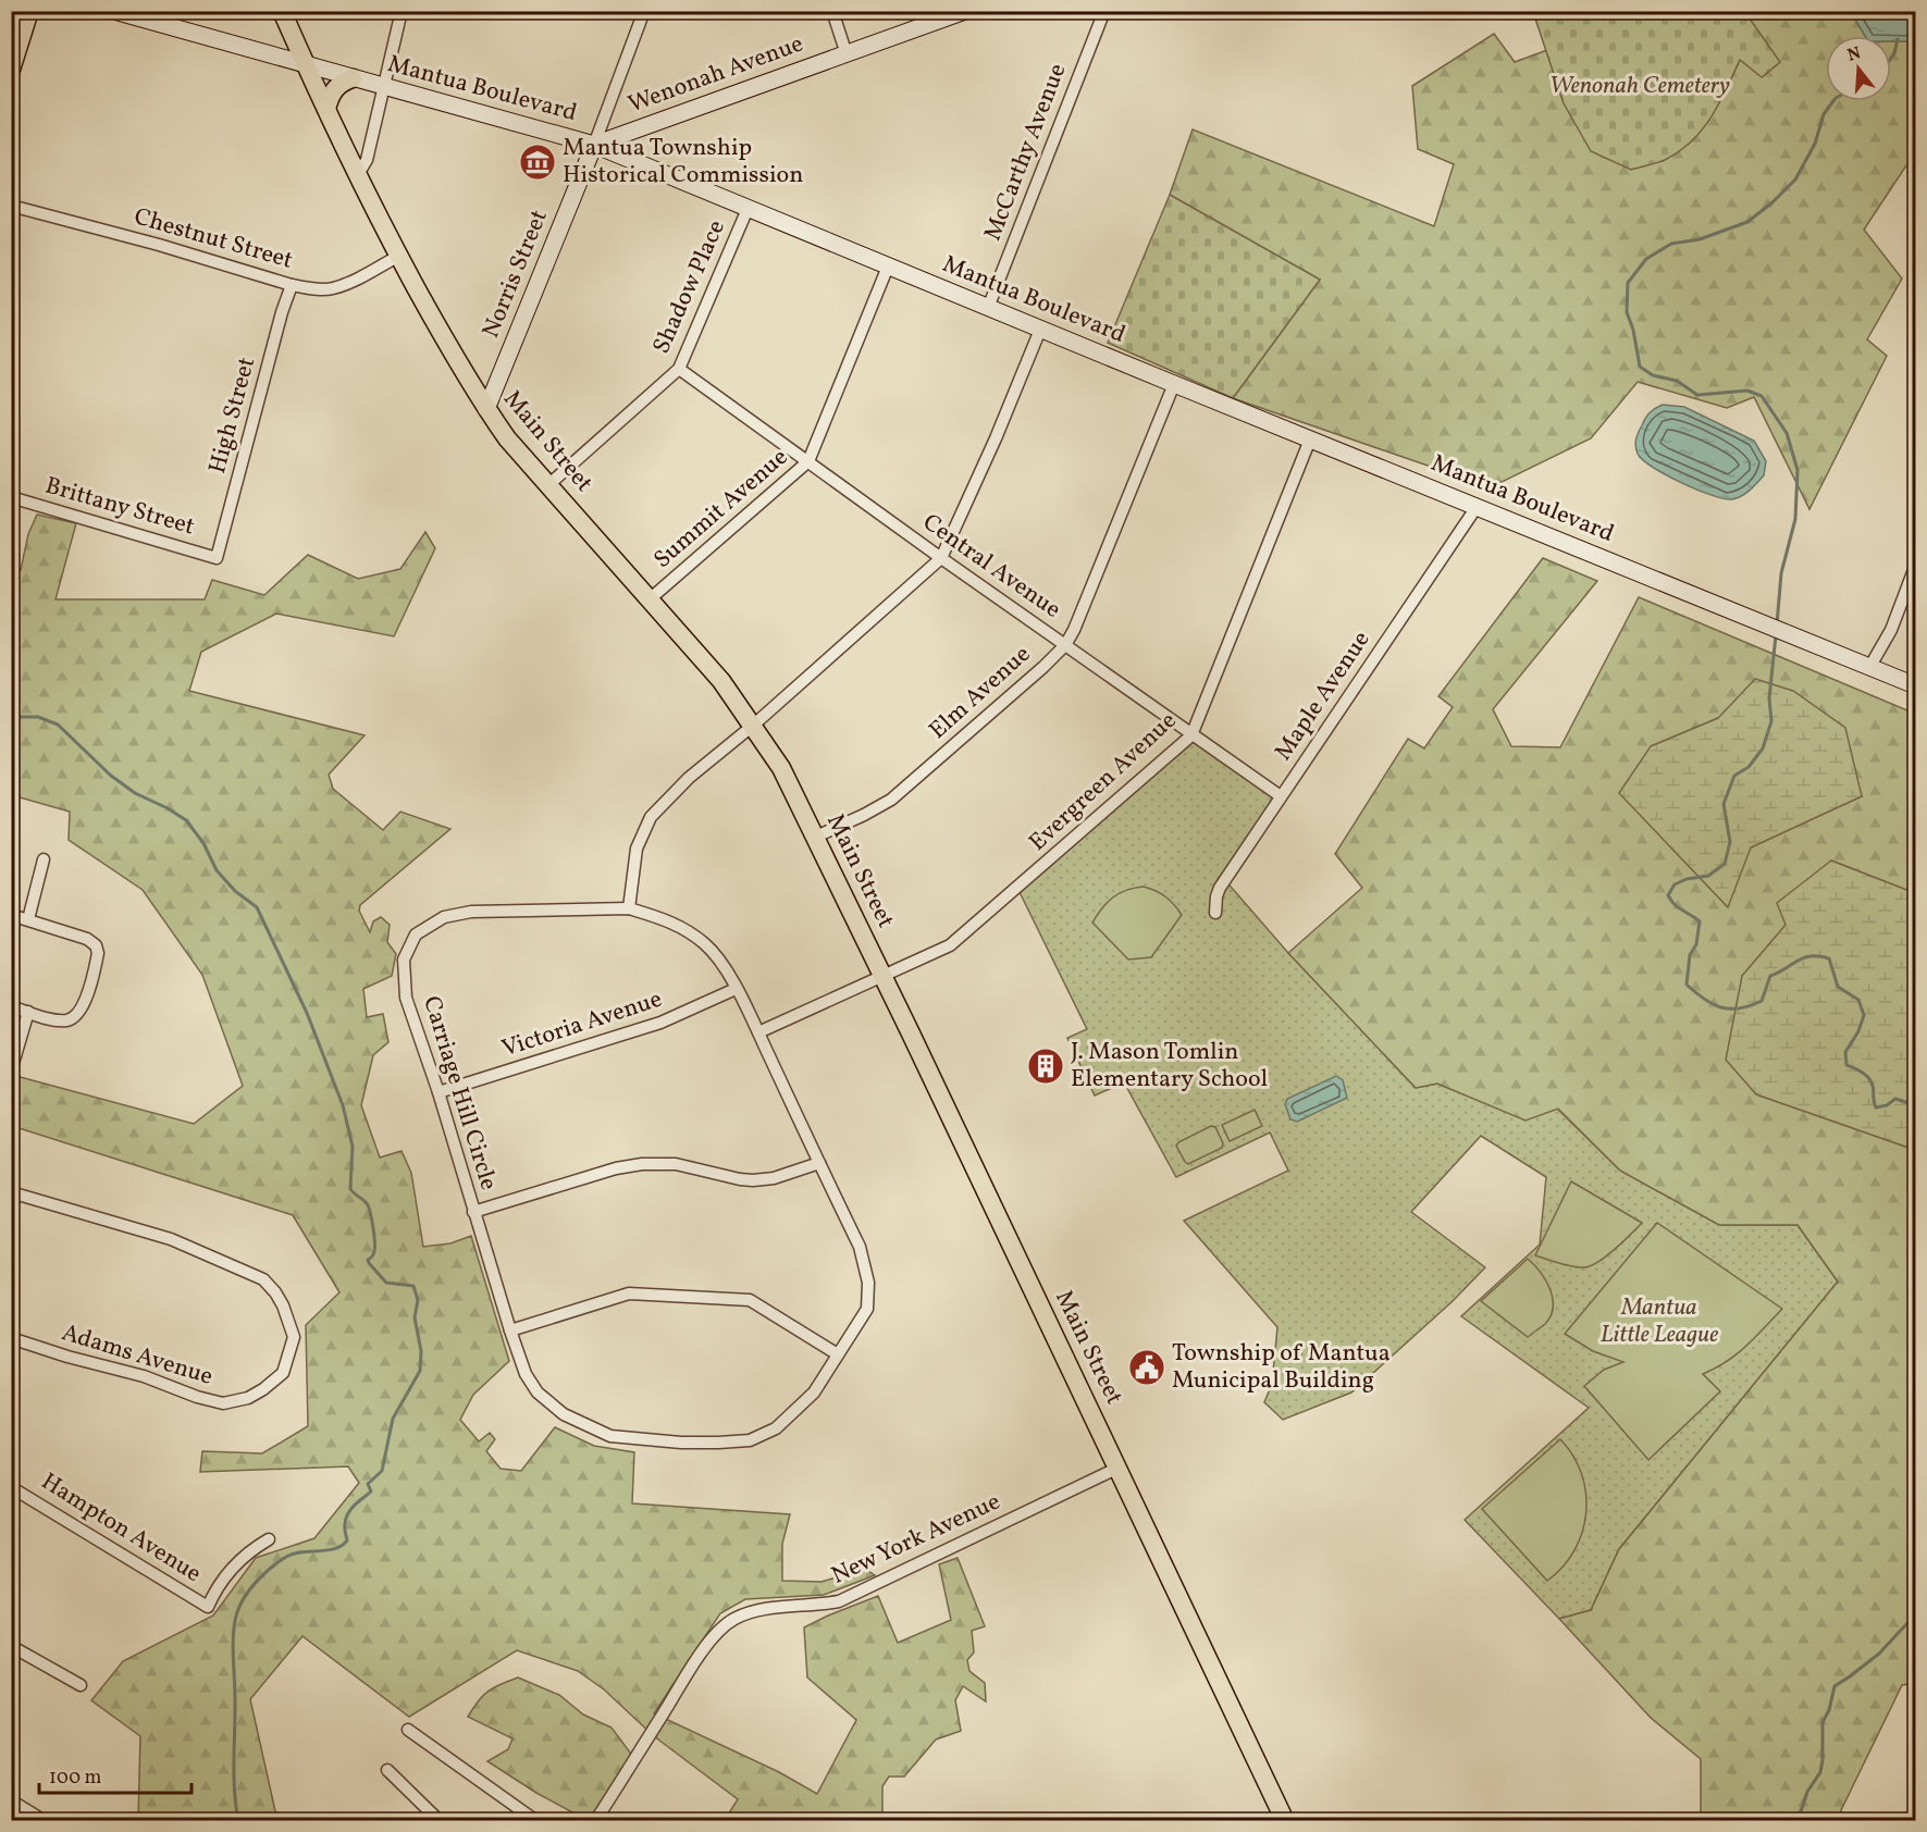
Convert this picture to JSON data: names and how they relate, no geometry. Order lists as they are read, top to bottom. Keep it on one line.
{"streets":{"main road":["Wenonah Avenue","Mantua Boulevard","Norris Street","Main Street"],"street":["McCarthy Avenue","Chestnut Street","Shadow Place","High Street","Brittany Street","Summit Avenue","Central Avenue","Elm Avenue","Maple Avenue","Evergreen Avenue","Victoria Avenue","Carriage Hill Circle","Adams Avenue","Hampton Avenue","New York Avenue"]},"crossings":[["Wenonah Avenue","Mantua Boulevard"],["Wenonah Avenue","Norris Street"],["Mantua Boulevard","McCarthy Avenue"],["Mantua Boulevard","Norris Street"],["Mantua Boulevard","Shadow Place"],["Mantua Boulevard","Main Street"],["Mantua Boulevard","Summit Avenue"],["Mantua Boulevard","Elm Avenue"],["Mantua Boulevard","Maple Avenue"],["Mantua Boulevard","Evergreen Avenue"],["Chestnut Street","High Street"],["Chestnut Street","Main Street"],["Norris Street","Main Street"],["Shadow Place","Main Street"],["Shadow Place","Central Avenue"],["High Street","Brittany Street"],["Main Street","Summit Avenue"],["Main Street","Elm Avenue"],["Main Street","Evergreen Avenue"],["Main Street","New York Avenue"],["Summit Avenue","Central Avenue"],["Central Avenue","Elm Avenue"],["Central Avenue","Maple Avenue"],["Central Avenue","Evergreen Avenue"],["Evergreen Avenue","Carriage Hill Circle"],["Victoria Avenue","Carriage Hill Circle"]],"parks":["Wenonah Cemetery","Mantua Little League"],"places":{"museum":["Mantua Township Historical Commission"],"building":["J. Mason Tomlin Elementary School"],"public building":["Township of Mantua Municipal Building"]},"scale_bar":"100 m","north":"top"}
